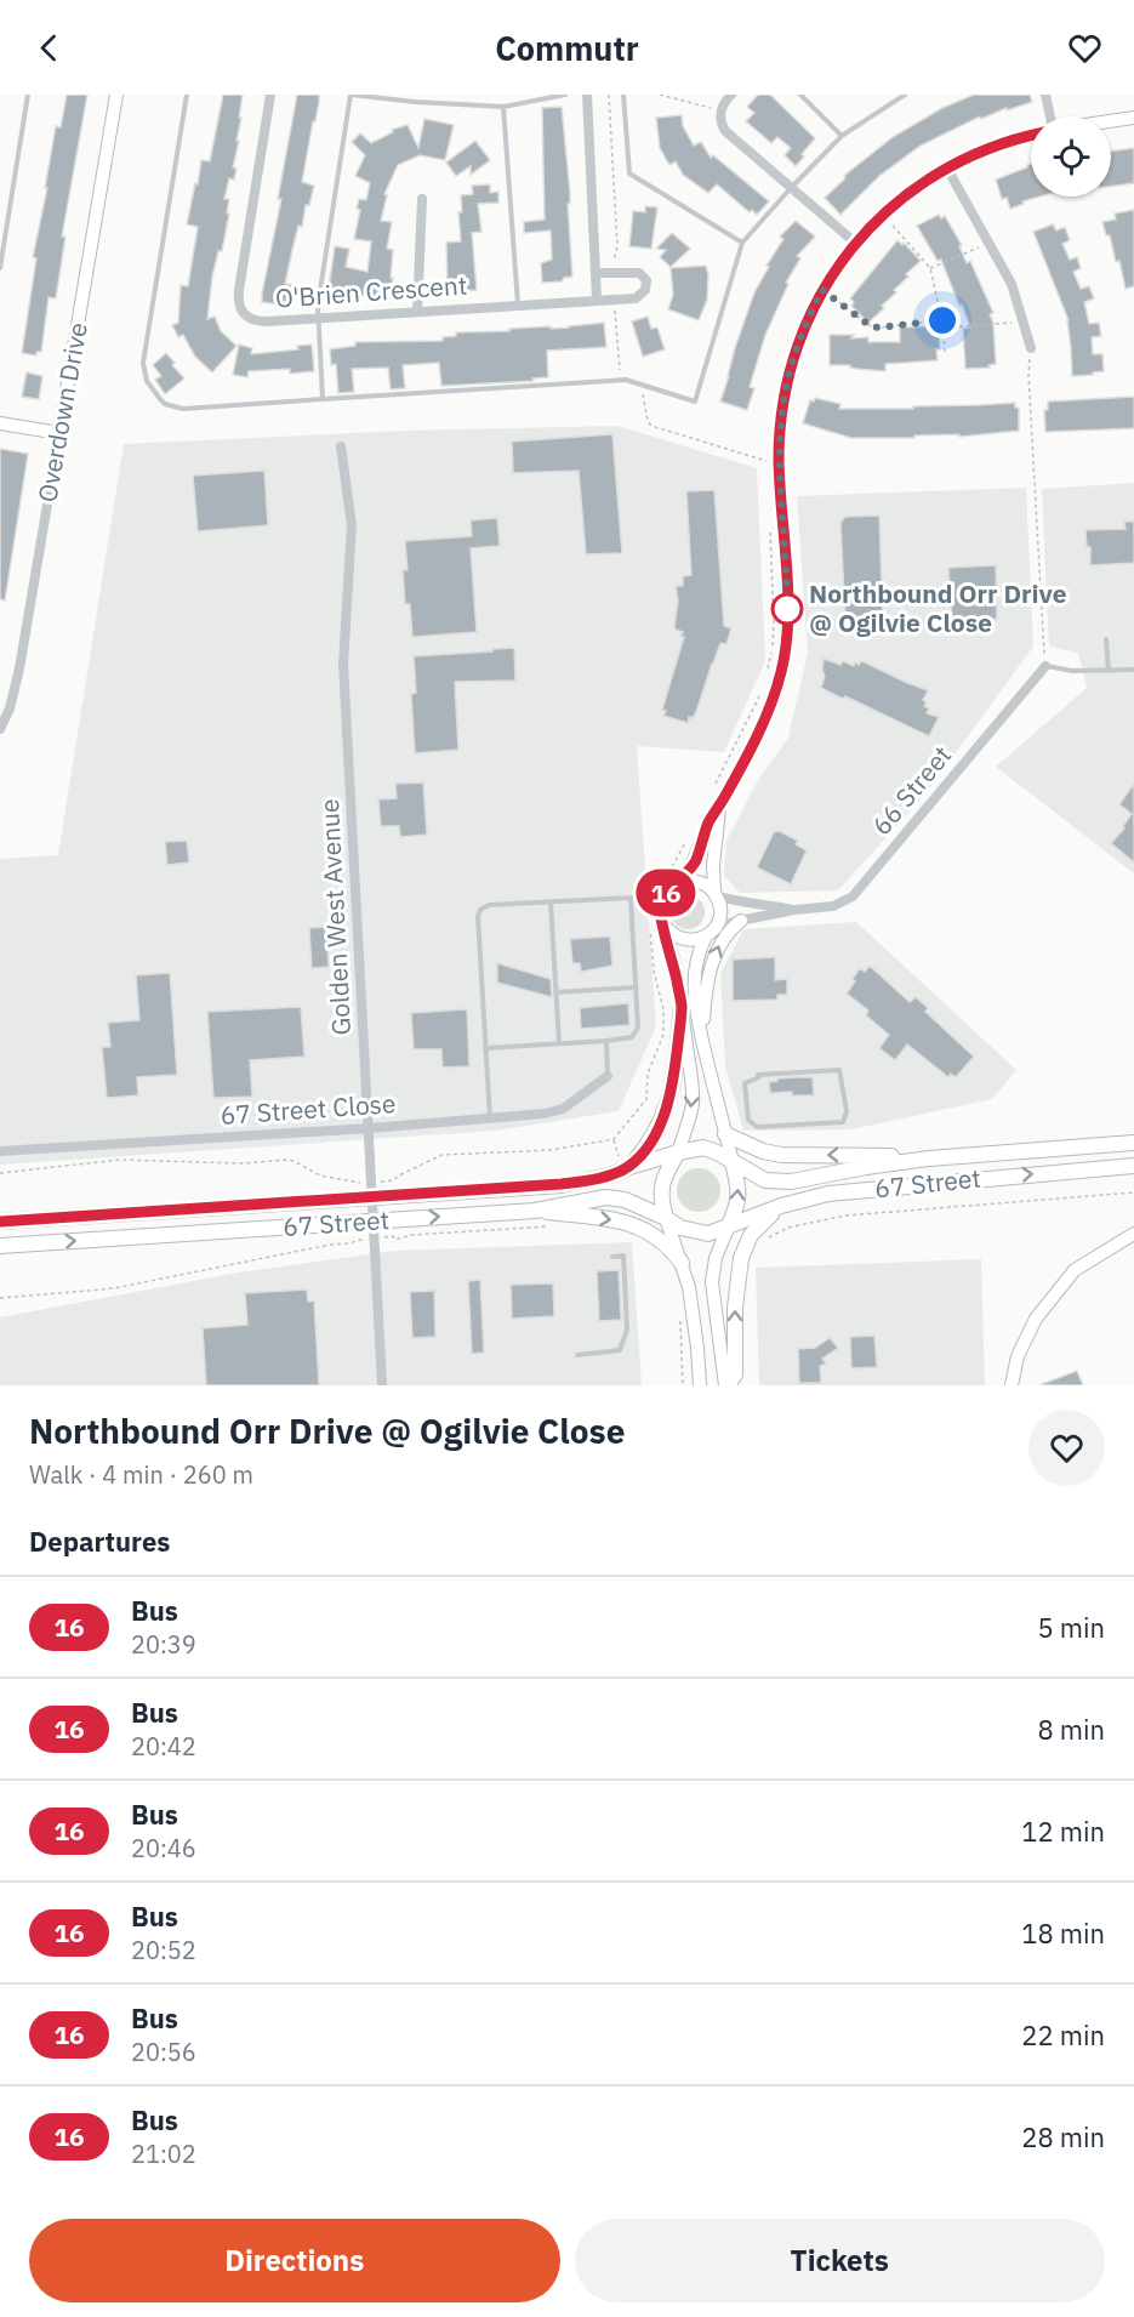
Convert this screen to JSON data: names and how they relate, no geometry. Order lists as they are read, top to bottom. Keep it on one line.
{"streets":{"main road":["67 Street"],"street":["O'Brien Crescent","Overdown Drive","66 Street","Golden West Avenue","67 Street Close"]},"crossings":[["Golden West Avenue","67 Street Close"],["Golden West Avenue","67 Street"]],"places":["Northbound Orr Drive @ Ogilvie Close"],"lines":["bus line 16"],"page":{"header":"Commutr","on_map":"16","heading":[["Northbound Orr Drive @ Ogilvie Close","Walk · 4 min · 260 m"],"Departures"],"list":[{"mark":"16","name":"Bus","note":"20:39","value":"5 min"},{"mark":"16","name":"Bus","note":"20:42","value":"8 min"},{"mark":"16","name":"Bus","note":"20:46","value":"12 min"},{"mark":"16","name":"Bus","note":"20:52","value":"18 min"},{"mark":"16","name":"Bus","note":"20:56","value":"22 min"},{"mark":"16","name":"Bus","note":"21:02","value":"28 min"}],"buttons":["Directions","Tickets"]}}
